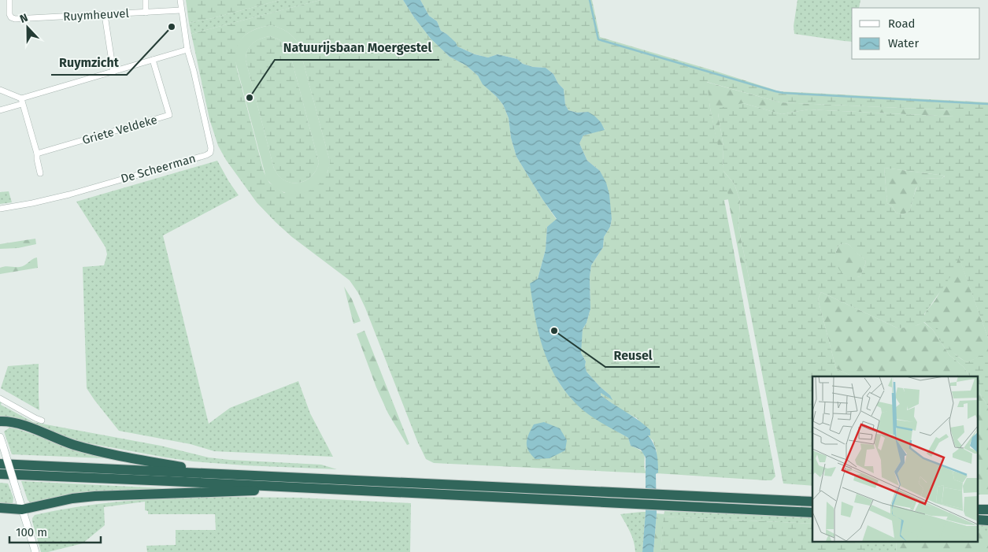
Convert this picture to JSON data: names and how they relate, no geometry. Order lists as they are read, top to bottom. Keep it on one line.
{"streets":{"street":["Ruymheuvel","Griete Veldeke","De Scheerman"]},"crossings":[["Ruymheuvel","De Scheerman"]],"places":["Ruymzicht","Natuurijsbaan Moergestel","Reusel"],"legend":["Road","Water"],"scale_bar":"100 m","north":"top"}
